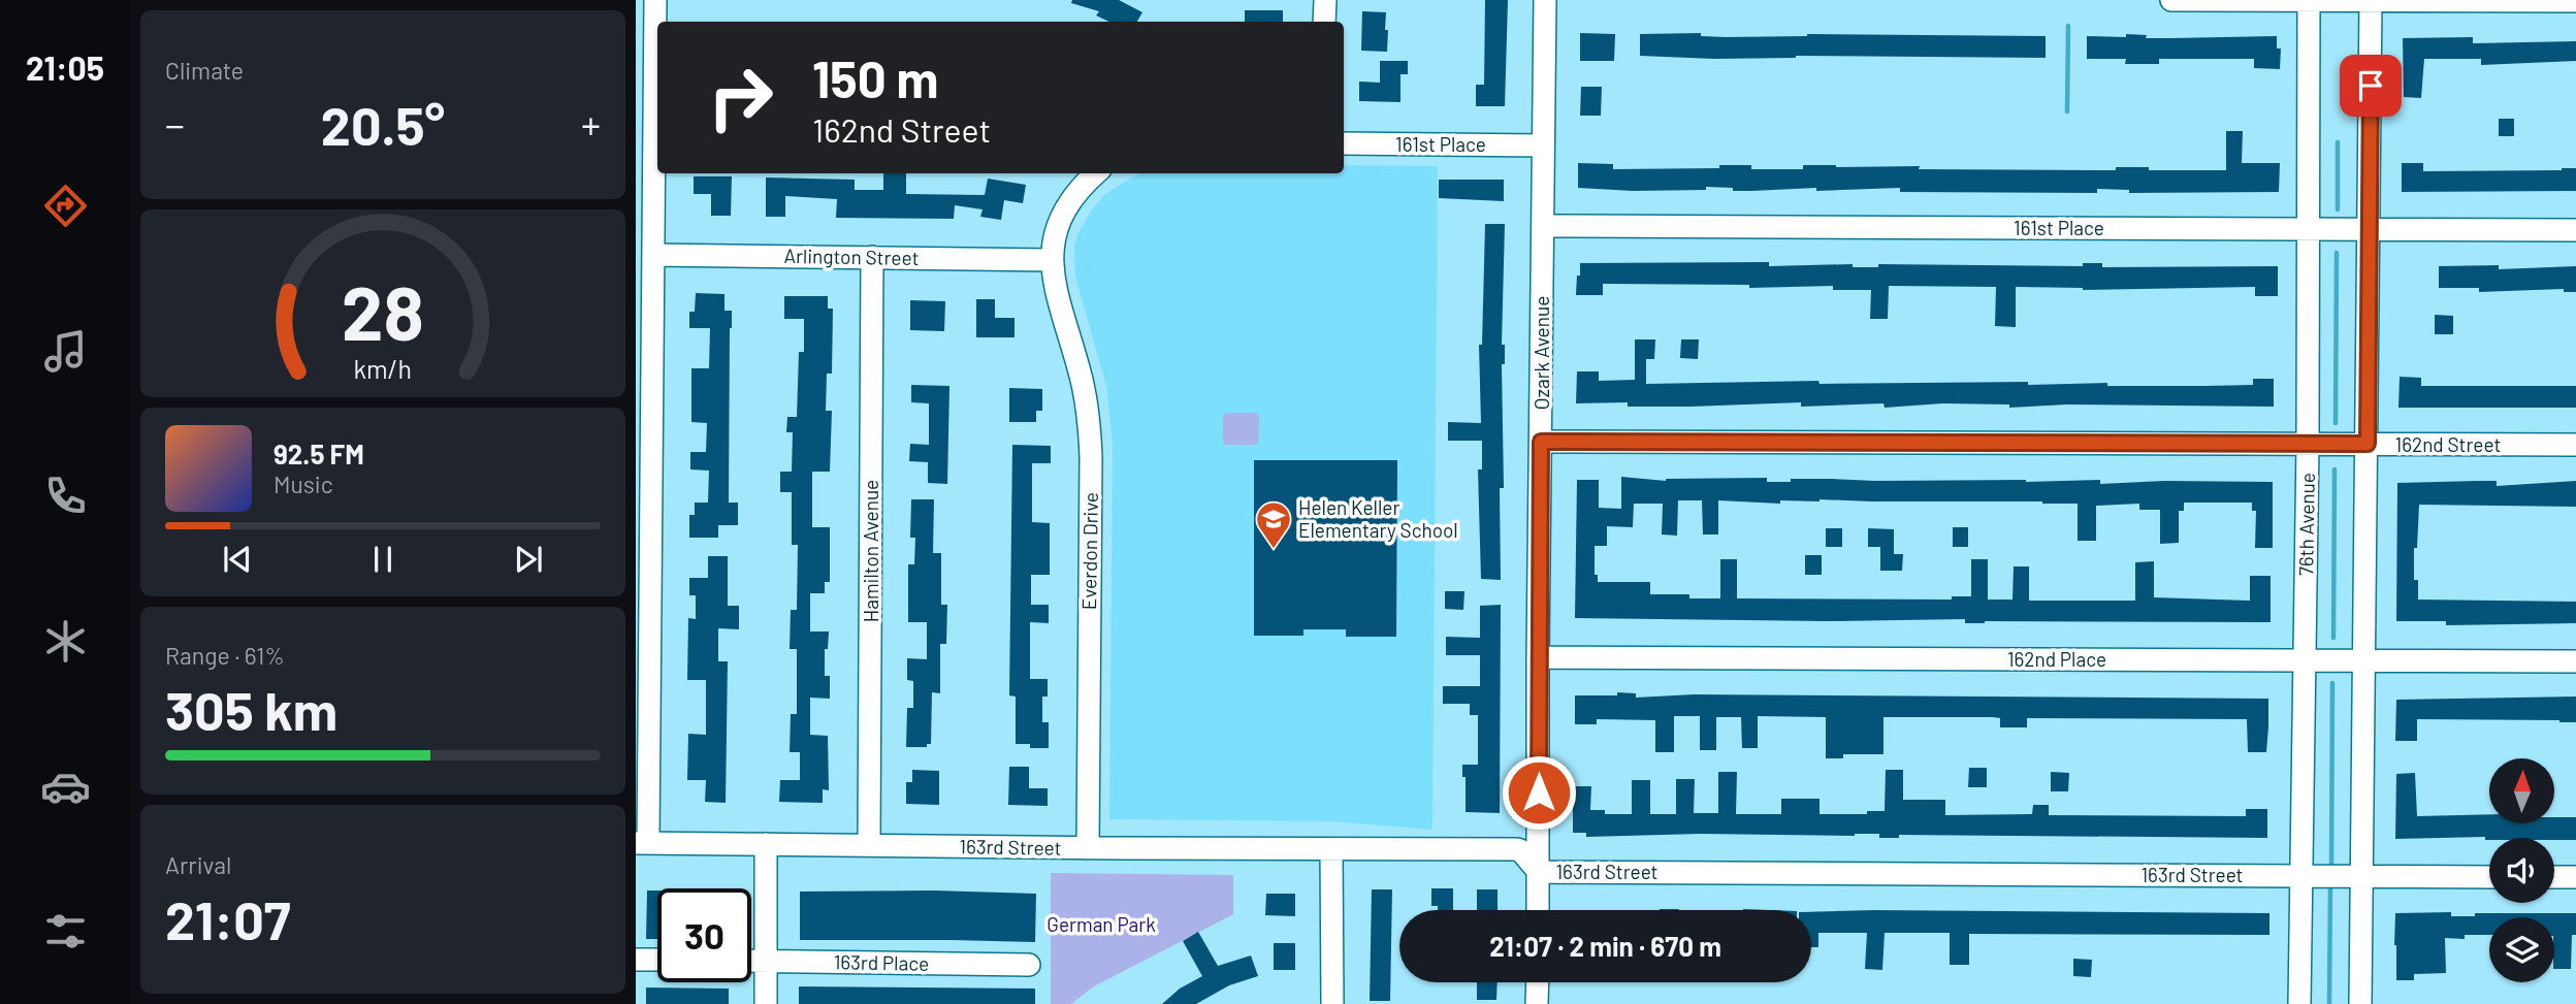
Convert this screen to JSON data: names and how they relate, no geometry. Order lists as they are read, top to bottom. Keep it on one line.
{"streets":{"street":["161st Place","Arlington Street","Ozark Avenue","162nd Street","76th Avenue","Hamilton Avenue","Everdon Drive","162nd Place","163rd Street","163rd Place"]},"crossings":[["161st Place","Ozark Avenue"],["161st Place","76th Avenue"],["Arlington Street","Hamilton Avenue"],["Arlington Street","Everdon Drive"],["Ozark Avenue","162nd Street"],["Ozark Avenue","162nd Place"],["Ozark Avenue","163rd Street"],["162nd Street","76th Avenue"],["76th Avenue","162nd Place"],["76th Avenue","163rd Street"],["Hamilton Avenue","163rd Street"],["Everdon Drive","163rd Street"]],"parks":["German Park"],"places":{"school or university":["Helen Keller Elementary School"]},"north":"top","page":{"tabs":"21:05","tile":["Climate",["Range · 61%","305 km"],["Arrival","21:07"]],"turn":["150 m","162nd Street"],"heat":["−","20.5°","+"],"song":["92.5 FM","Music"],"limit":"30","trip":"21:07 · 2 min · 670 m","gauge":["28","km/h"]}}
